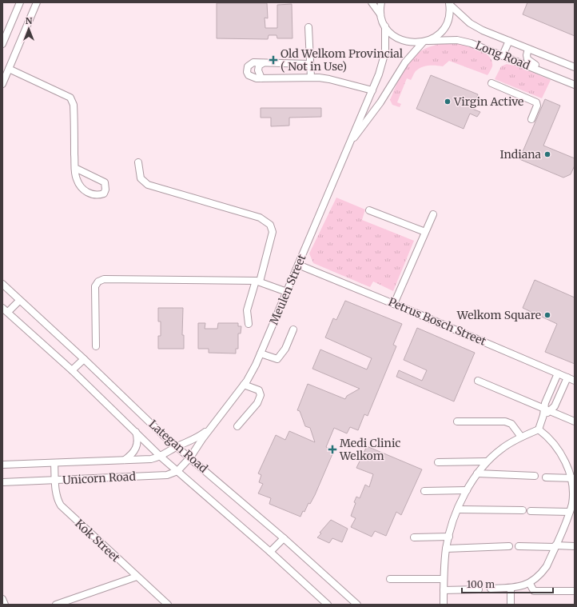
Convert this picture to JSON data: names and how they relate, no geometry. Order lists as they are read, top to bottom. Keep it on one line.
{"streets":{"street":["Long Road","Meulen Street","Petrus Bosch Street","Lategan Road","Unicorn Road","Kok Street"]},"crossings":[["Long Road","Meulen Street"],["Meulen Street","Petrus Bosch Street"],["Meulen Street","Lategan Road"],["Meulen Street","Unicorn Road"],["Lategan Road","Unicorn Road"],["Unicorn Road","Kok Street"]],"places":{"health":["Old Welkom Provincial ( Not in Use)","Medi Clinic Welkom"],"other":["Virgin Active","Indiana","Welkom Square"]},"scale_bar":"100 m","north":"top"}
